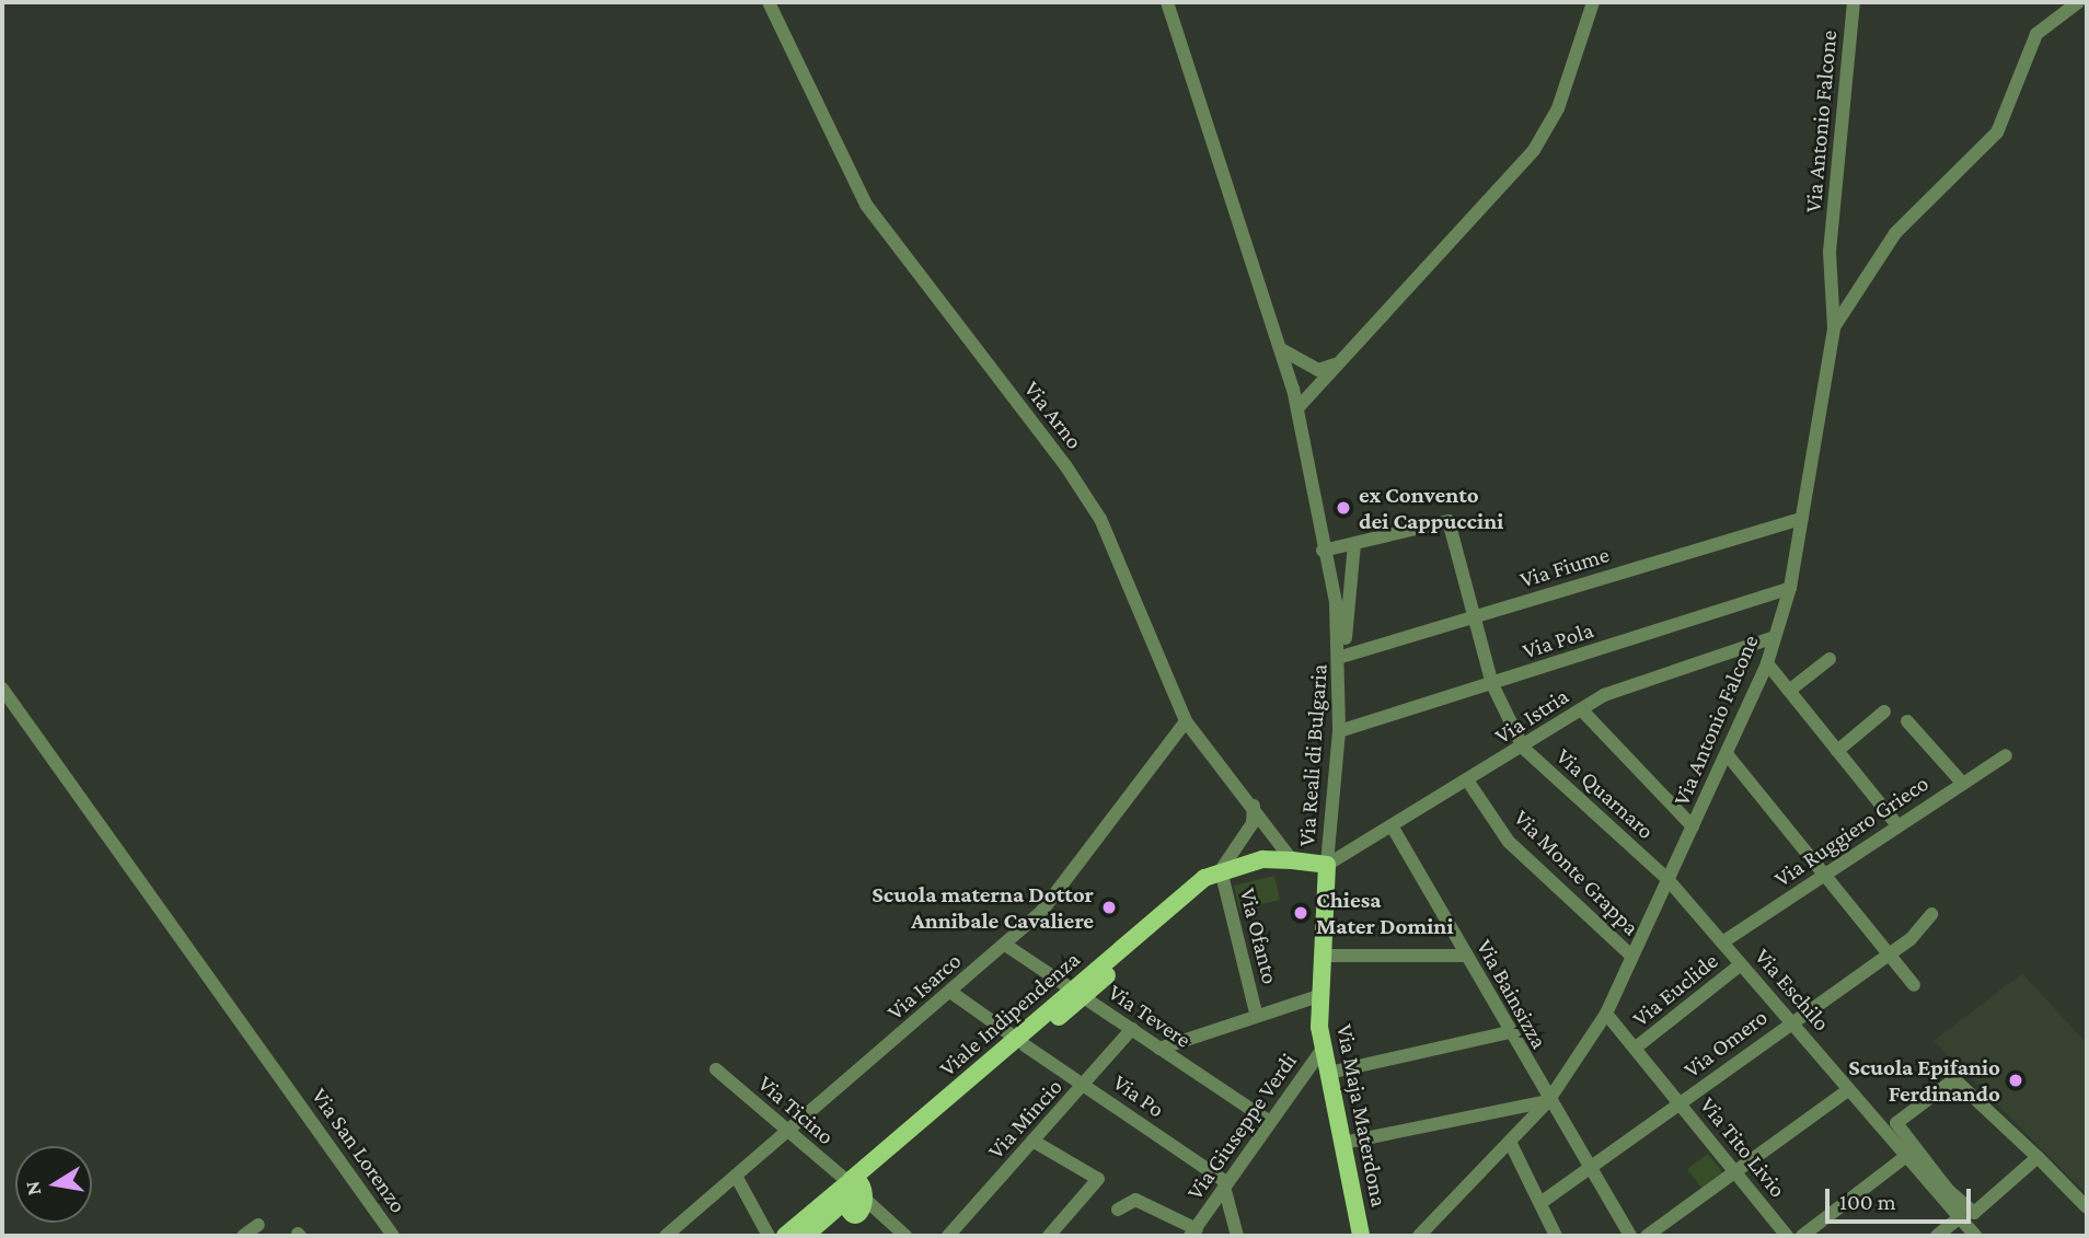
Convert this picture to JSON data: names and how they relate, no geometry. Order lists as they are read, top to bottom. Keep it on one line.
{"streets":{"main road":["Viale Indipendenza","Via Maja Materdona"],"street":["Via Antonio Falcone","Via Arno","Via Fiume","Via Pola","Via Istria","Via Reali di Bulgaria","Via Quarnaro","Via Ruggiero Grieco","Via Monte Grappa","Via Ofanto","Via Isarco","Via Euclide","Via Eschilo","Via Bainsizza","Via Tevere","Via Omero","Via Po","Via Ticino","Via Mincio","Via Giuseppe Verdi","Via Tito Livio","Via San Lorenzo"]},"crossings":[["Via Antonio Falcone","Via Fiume"],["Via Antonio Falcone","Via Pola"],["Via Antonio Falcone","Via Istria"],["Via Antonio Falcone","Via Quarnaro"],["Via Antonio Falcone","Via Monte Grappa"],["Via Antonio Falcone","Via Eschilo"],["Via Antonio Falcone","Via Bainsizza"],["Via Antonio Falcone","Via Tito Livio"],["Via Arno","Via Isarco"],["Via Fiume","Via Reali di Bulgaria"],["Via Fiume","Via Quarnaro"],["Via Pola","Via Reali di Bulgaria"],["Via Pola","Via Quarnaro"],["Via Istria","Via Reali di Bulgaria"],["Via Istria","Via Quarnaro"],["Via Istria","Via Monte Grappa"],["Via Istria","Via Bainsizza"],["Via Istria","Via Maja Materdona"],["Via Reali di Bulgaria","Via Quarnaro"],["Via Reali di Bulgaria","Via Maja Materdona"],["Via Quarnaro","Via Eschilo"],["Via Ruggiero Grieco","Via Eschilo"],["Via Ofanto","Viale Indipendenza"],["Via Isarco","Via Tevere"],["Via Isarco","Via Po"],["Via Isarco","Via Ticino"],["Via Euclide","Via Eschilo"],["Via Euclide","Via Tito Livio"],["Via Eschilo","Via Omero"],["Via Bainsizza","Via Omero"],["Viale Indipendenza","Via Tevere"],["Viale Indipendenza","Via Po"],["Viale Indipendenza","Via Ticino"],["Via Tevere","Via Mincio"],["Via Tevere","Via Giuseppe Verdi"],["Via Omero","Via Tito Livio"],["Via Po","Via Mincio"],["Via Po","Via Giuseppe Verdi"],["Via Maja Materdona","Via Giuseppe Verdi"]],"places":["ex Convento dei Cappuccini","Scuola materna Dottor Annibale Cavaliere","Chiesa Mater Domini","Scuola Epifanio Ferdinando"],"scale_bar":"100 m","north":"left"}
